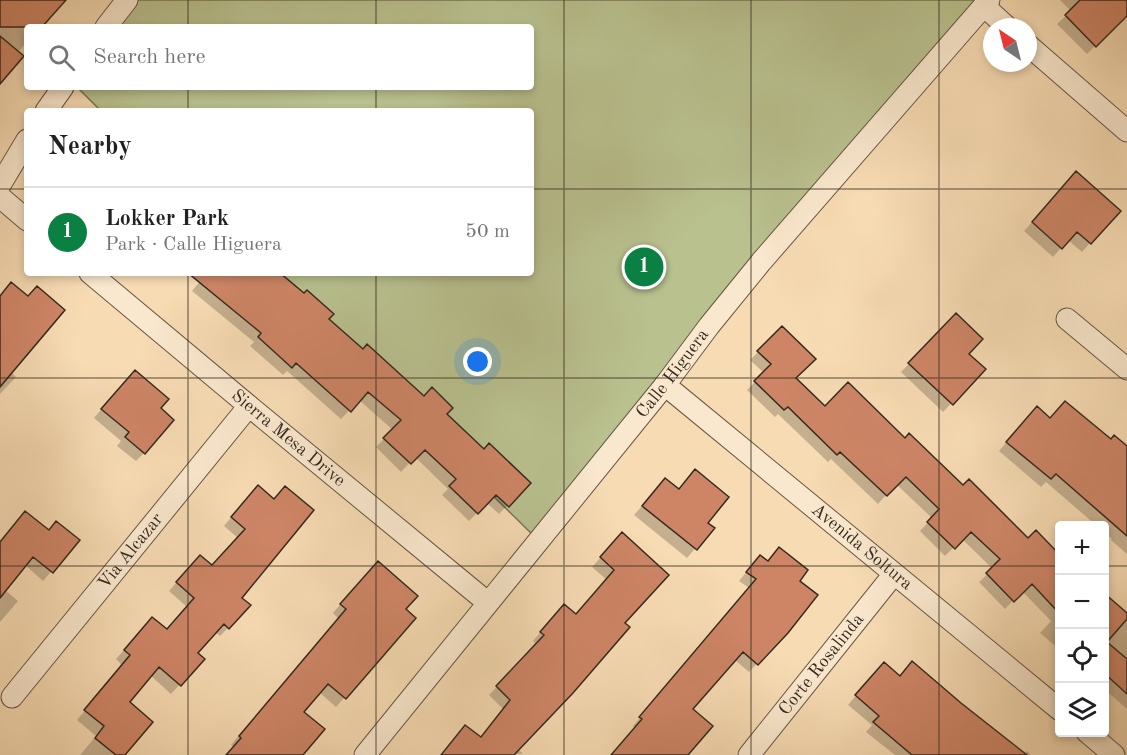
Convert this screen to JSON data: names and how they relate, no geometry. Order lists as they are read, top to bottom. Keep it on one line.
{"streets":{"street":["Calle Higuera","Sierra Mesa Drive","Avenida Soltura","Via Alcazar","Corte Rosalinda"]},"crossings":[["Calle Higuera","Sierra Mesa Drive"],["Calle Higuera","Avenida Soltura"],["Sierra Mesa Drive","Via Alcazar"],["Avenida Soltura","Corte Rosalinda"]],"north":"top left","page":{"search":"Search here","heading":"Nearby","list":[{"mark":"1","name":"Lokker Park","note":"Park · Calle Higuera","value":"50 m"}],"pins":"1","map_buttons":["+","−"]}}
